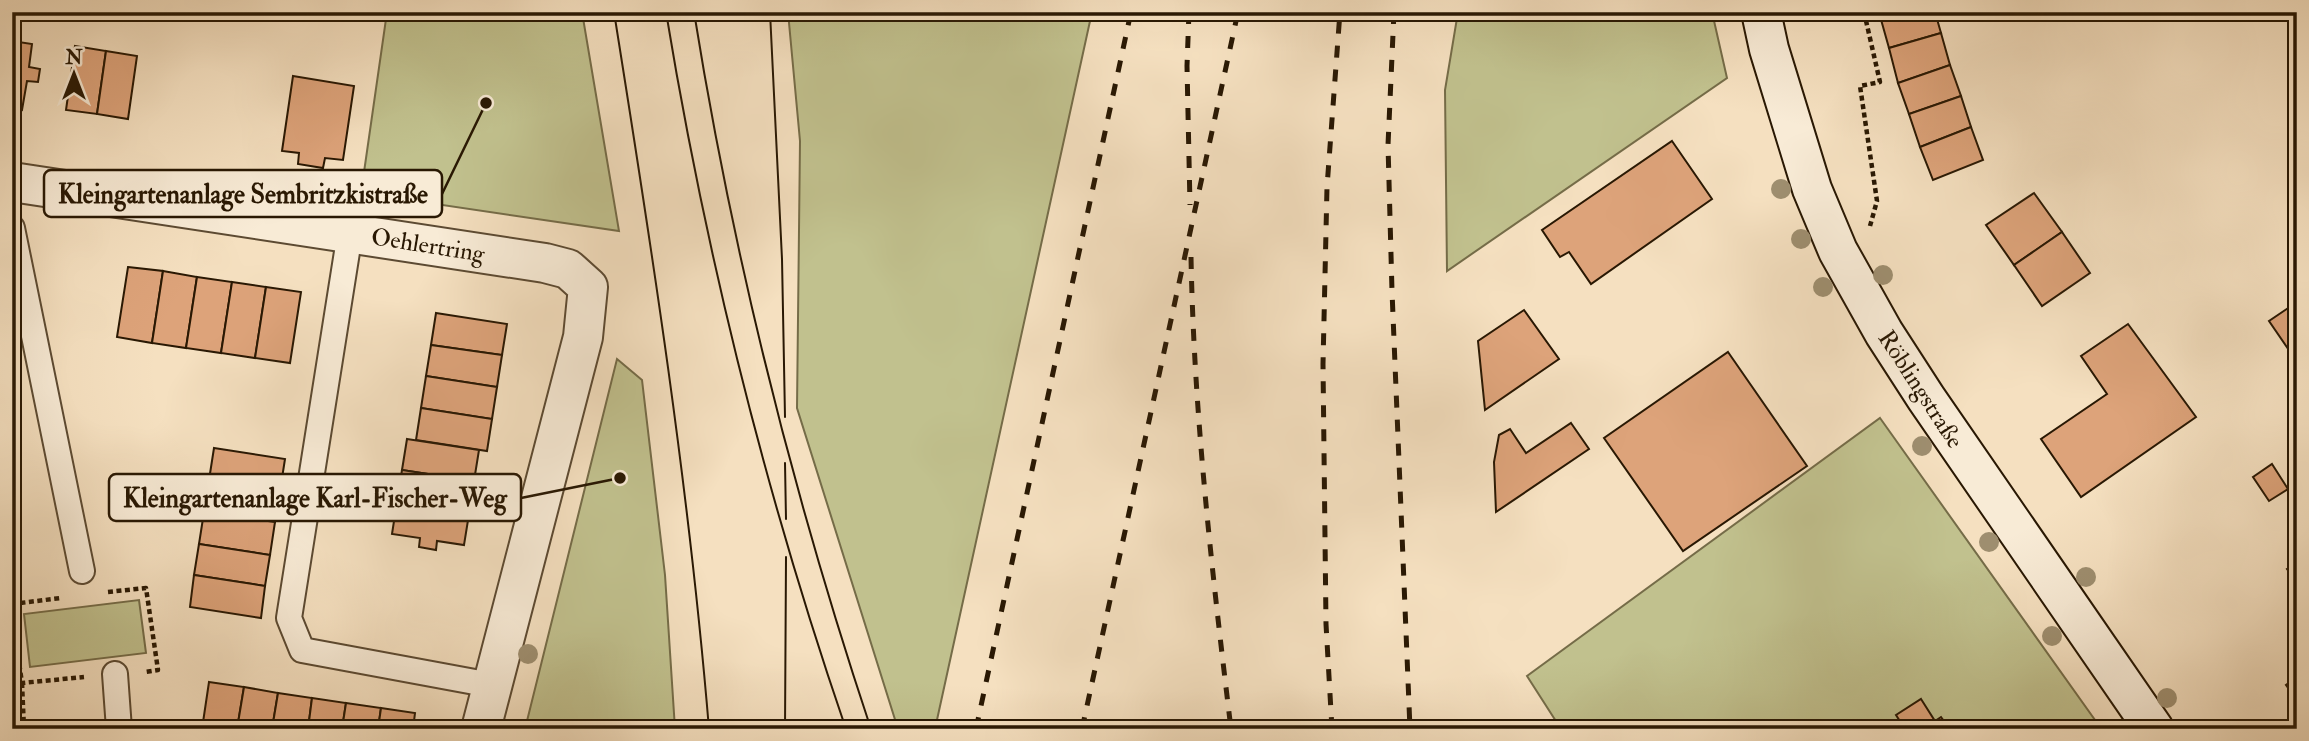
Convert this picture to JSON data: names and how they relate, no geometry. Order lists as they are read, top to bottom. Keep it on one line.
{"streets":{"street":["Oehlertring","Röblingstraße"]},"places":["Kleingartenanlage Sembritzkistraße","Kleingartenanlage Karl-Fischer-Weg"],"north":"top"}
